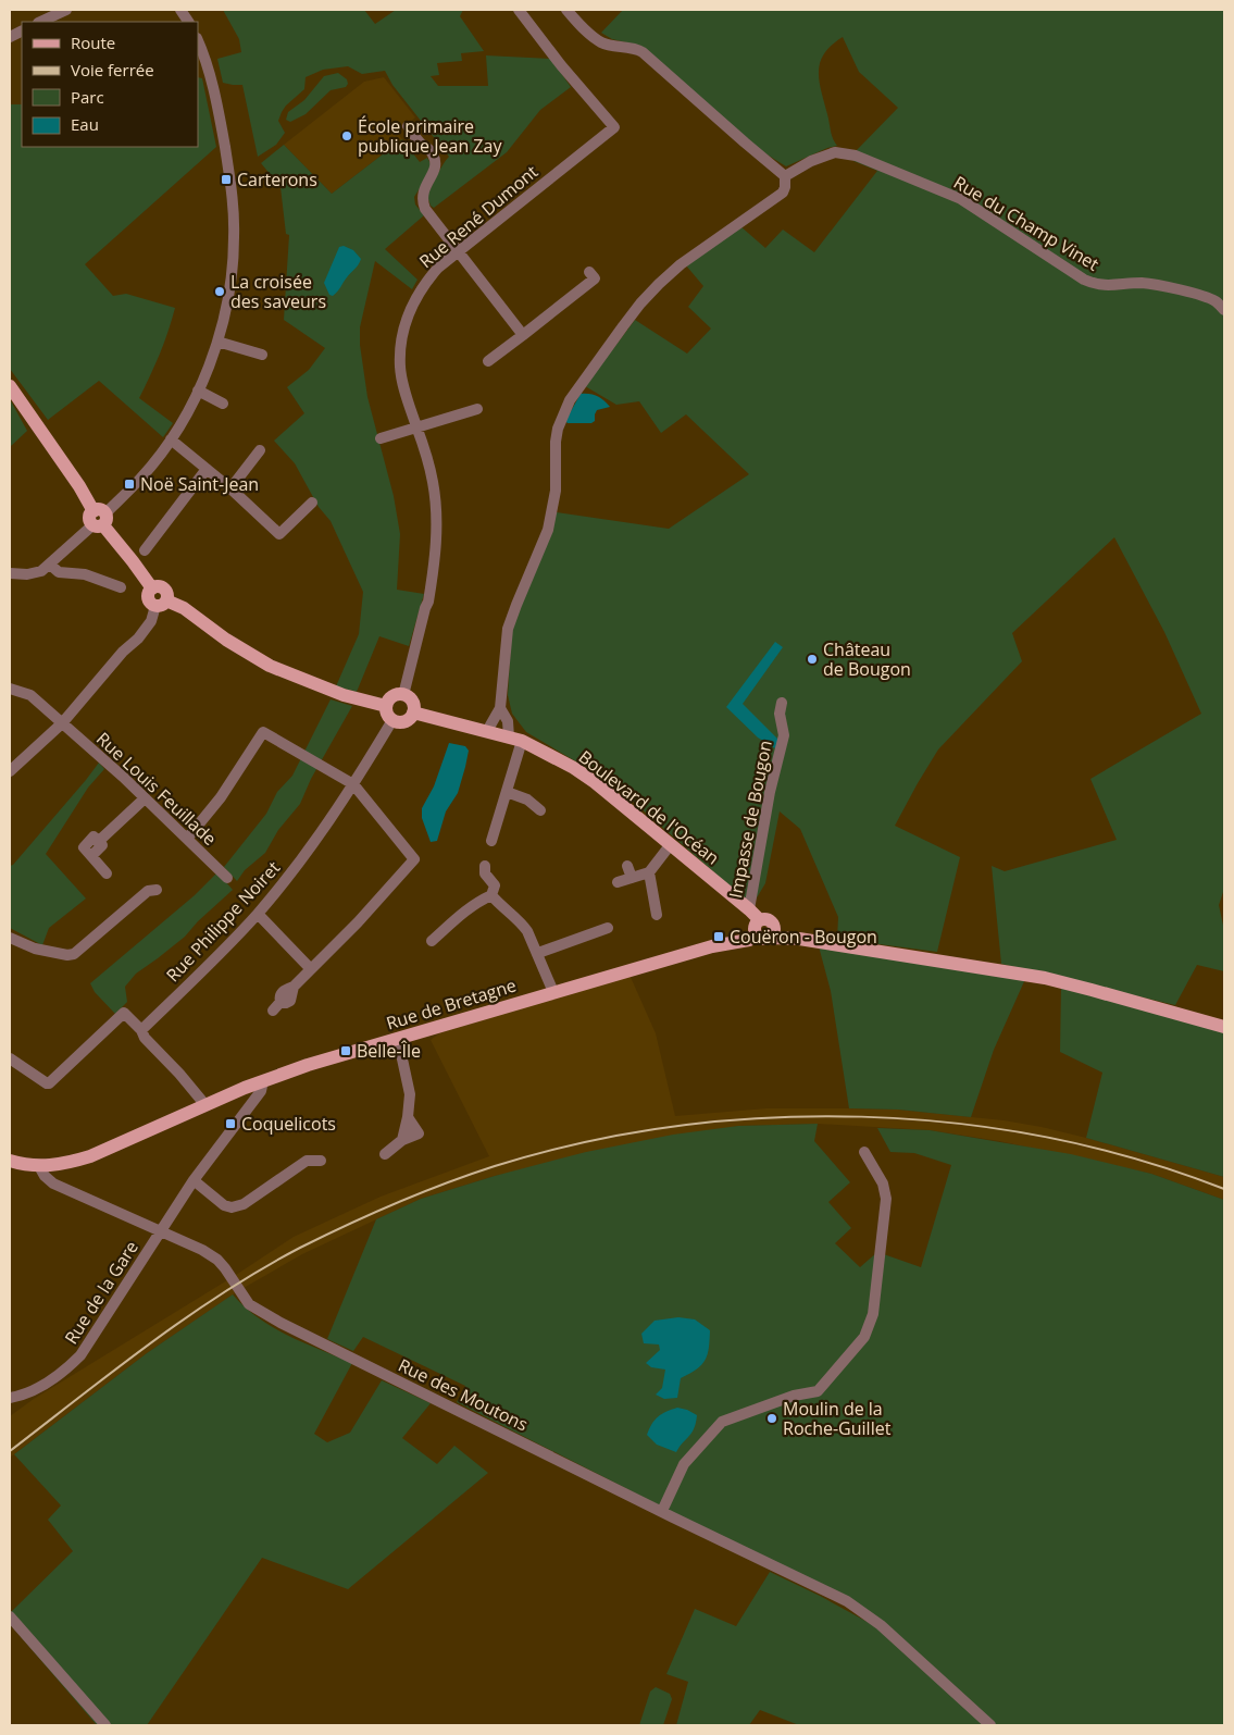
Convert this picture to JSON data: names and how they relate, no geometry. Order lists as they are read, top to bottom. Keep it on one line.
{"streets":{"main road":["Boulevard de l'Océan","Rue de Bretagne"],"street":["Rue René Dumont","Rue du Champ Vinet","Rue Louis Feuillade","Impasse de Bougon","Rue Philippe Noiret","Rue de la Gare","Rue des Moutons"]},"crossings":[["Rue René Dumont","Boulevard de l'Océan"],["Rue René Dumont","Rue Philippe Noiret"],["Boulevard de l'Océan","Impasse de Bougon"],["Boulevard de l'Océan","Rue Philippe Noiret"],["Boulevard de l'Océan","Rue de Bretagne"],["Rue de Bretagne","Rue de la Gare"],["Rue de Bretagne","Rue des Moutons"],["Rue de la Gare","Rue des Moutons"]],"places":{"other":["École primaire publique Jean Zay","La croisée des saveurs","Château de Bougon","Moulin de la Roche-Guillet"],"transit":["Carterons","Noë Saint-Jean","Couëron - Bougon","Belle-Île","Coquelicots"]},"legend":["Route","Voie ferrée","Parc","Eau"]}
